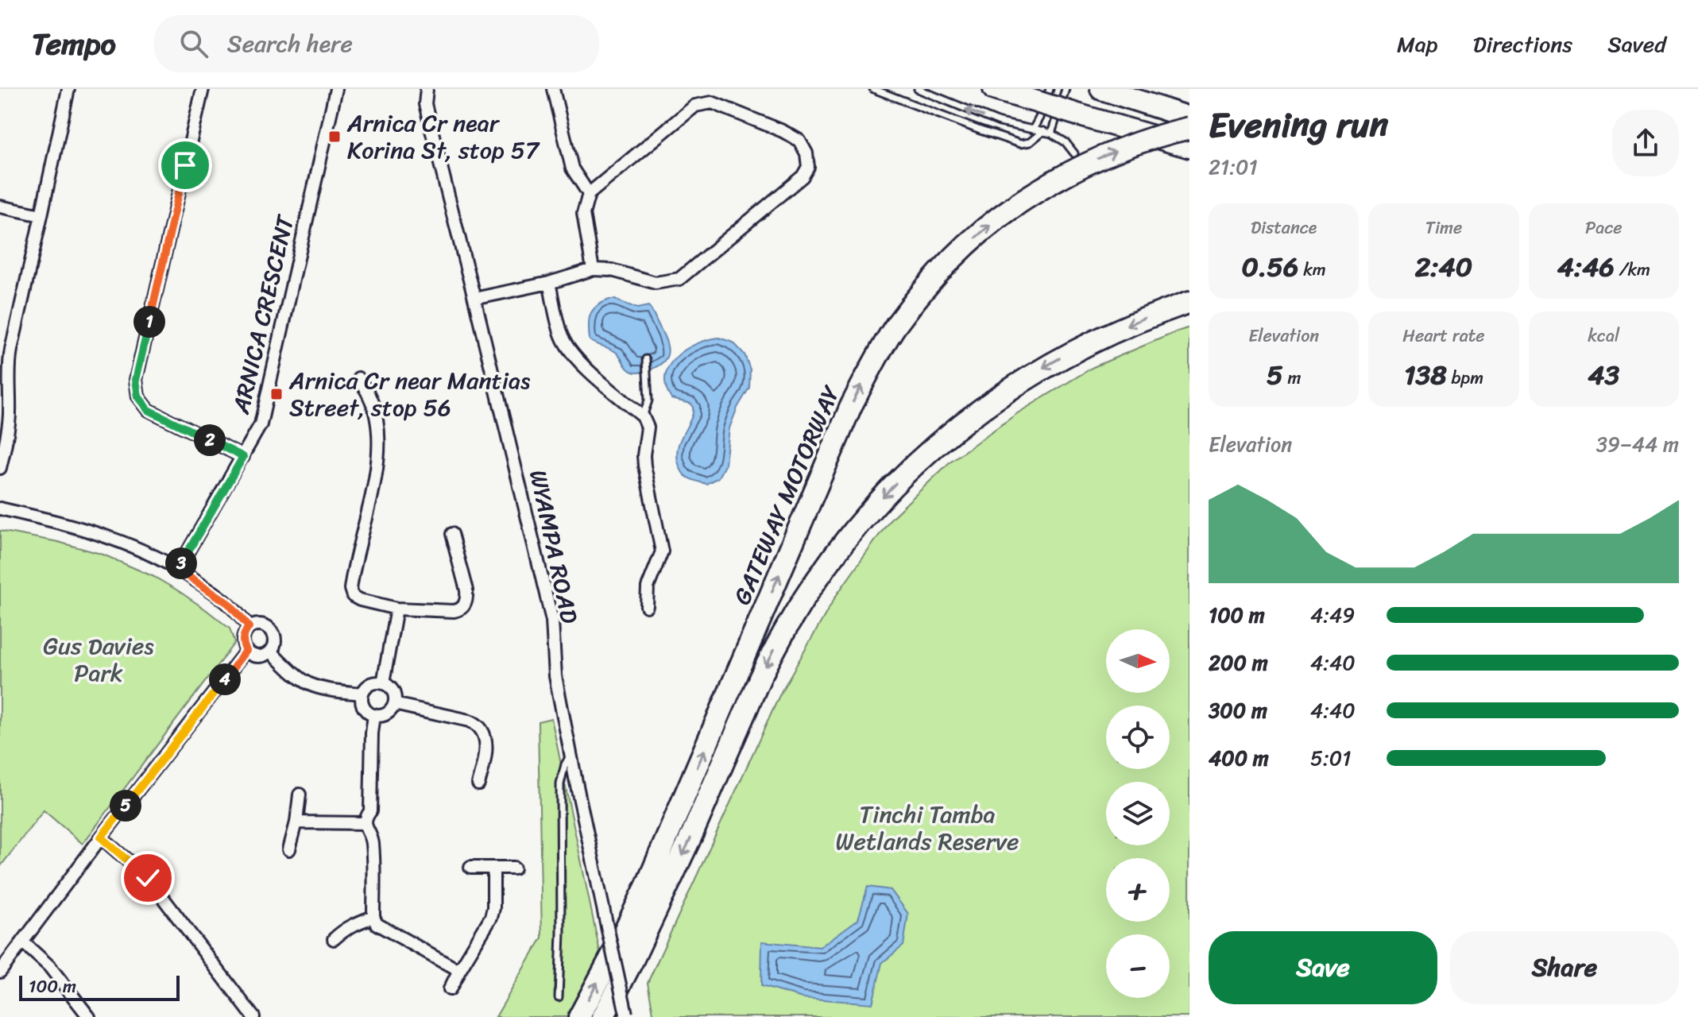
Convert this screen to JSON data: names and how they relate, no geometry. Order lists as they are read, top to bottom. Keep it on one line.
{"streets":{"highway":["GATEWAY MOTORWAY"],"street":["ARNICA CRESCENT","WYAMPA ROAD"]},"parks":["Gus Davies Park","Tinchi Tamba Wetlands Reserve"],"places":{"transit":["Arnica Cr near Korina St, stop 57","Arnica Cr near Mantias Street, stop 56"]},"scale_bar":"100 m","north":"right","page":{"header":"Tempo","search":"Search here","nav":["Map","Directions","Saved"],"heading":["Evening run","21:01"],"stats":[["Distance","0.56 km"],["Time","2:40"],["Pace","4:46 /km"],["Elevation","5 m"],["Heart rate","138 bpm"],["kcal","43"]],"pins":["1","2","3","4","5"],"chart":["Elevation","39–44 m"],"list":[{"name":"100 m","note":"4:49"},{"name":"200 m","note":"4:40"},{"name":"300 m","note":"4:40"},{"name":"400 m","note":"5:01"}],"map_buttons":["+","−"],"buttons":["Save","Share"],"scale":"100 m"}}
